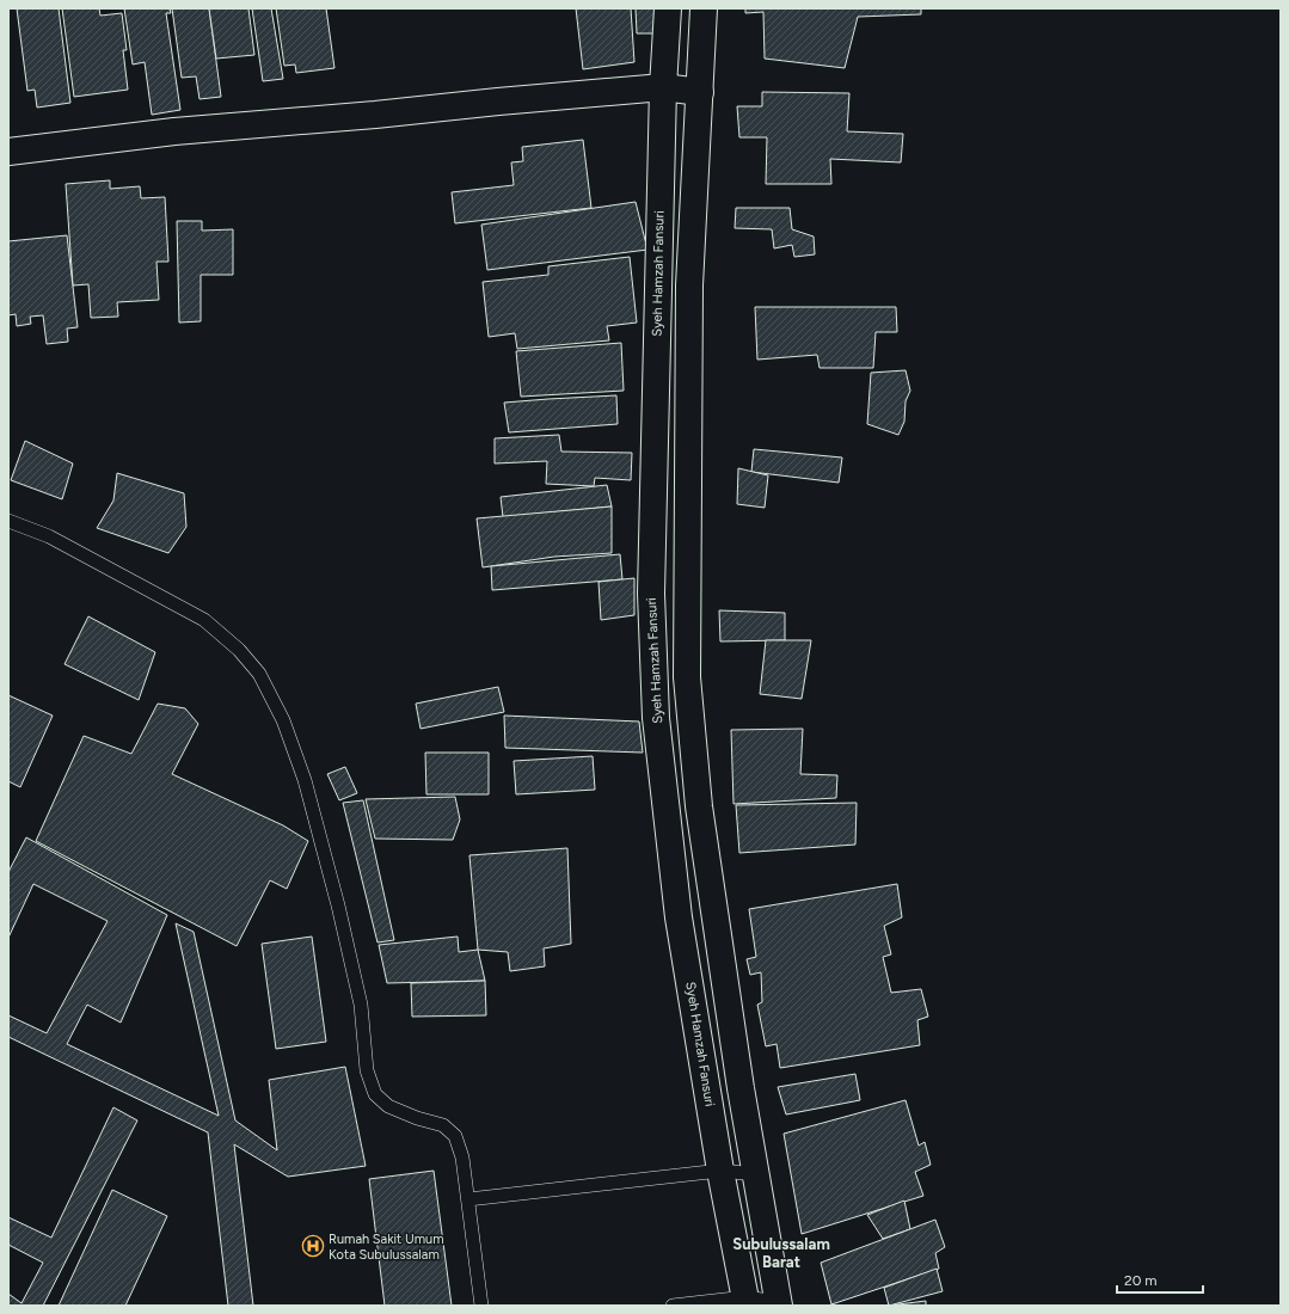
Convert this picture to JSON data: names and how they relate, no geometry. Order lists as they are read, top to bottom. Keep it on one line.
{"streets":{"main road":["Syeh Hamzah Fansuri"]},"districts":["Subulussalam Barat"],"places":{"hospital":["Rumah Sakit Umum Kota Subulussalam"]},"scale_bar":"20 m"}
